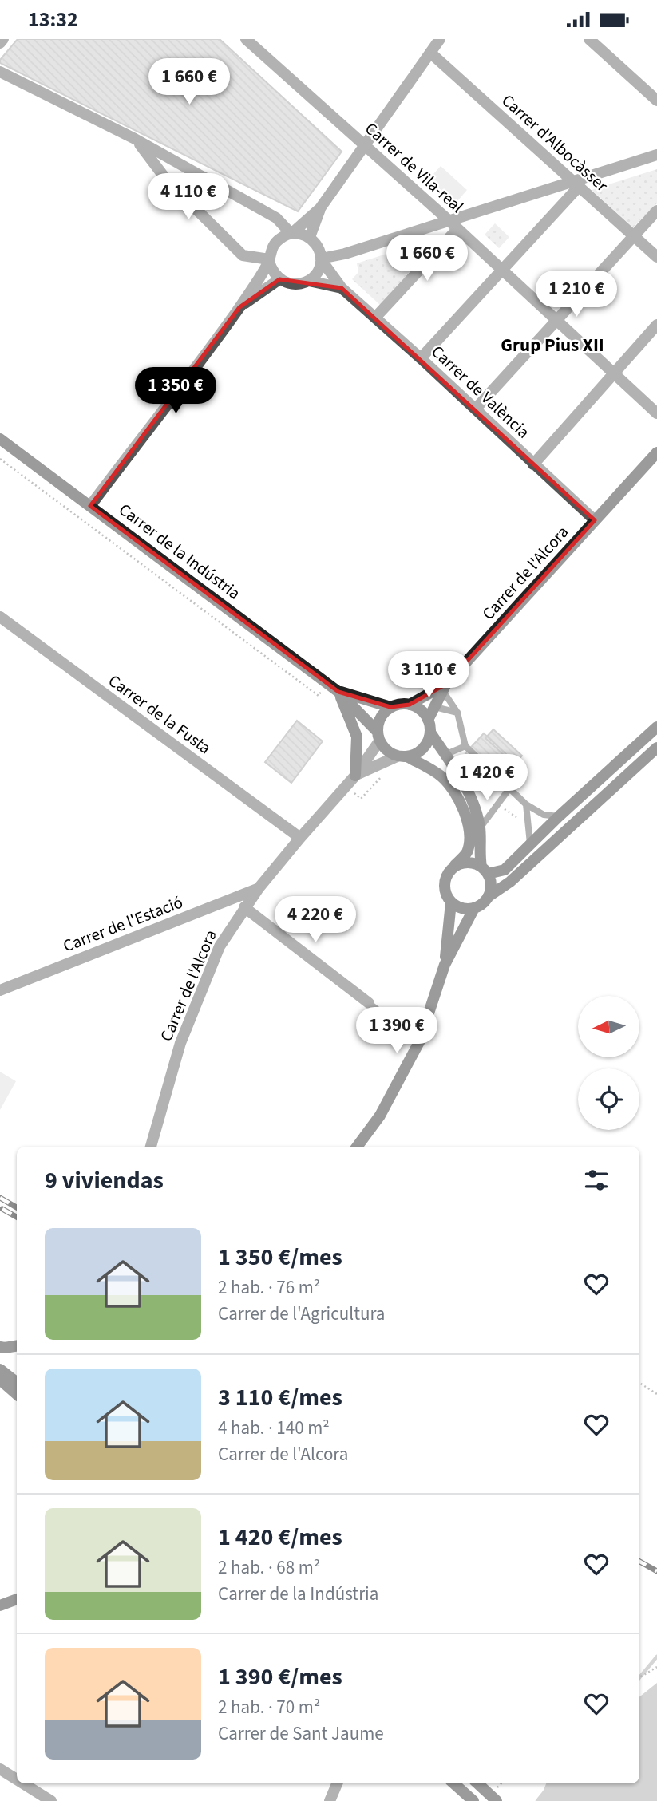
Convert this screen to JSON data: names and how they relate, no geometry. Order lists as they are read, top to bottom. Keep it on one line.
{"streets":{"street":["Carrer d'Albocàsser","Carrer de Vila-real","Carrer de València","Carrer de la Indústria","Carrer de l'Alcora","Carrer de la Fusta","Carrer de l'Estació"]},"crossings":[["Carrer de València","Carrer de l'Alcora"],["Carrer de la Indústria","Carrer de l'Alcora"],["Carrer de l'Alcora","Carrer de la Fusta"],["Carrer de l'Alcora","Carrer de l'Estació"]],"districts":["Grup Pius XII"],"north":"left","page":{"status":"13:32","price":["1 660 €","4 110 €","1 660 €","1 210 €","1 350 €","3 110 €","1 420 €","4 220 €","1 390 €"],"heading":"9 viviendas","list":[{"name":"1 350 €/mes","note":"2 hab. · 76 m² · Carrer de l'Agricultura"},{"name":"3 110 €/mes","note":"4 hab. · 140 m² · Carrer de l'Alcora"},{"name":"1 420 €/mes","note":"2 hab. · 68 m² · Carrer de la Indústria"},{"name":"1 390 €/mes","note":"2 hab. · 70 m² · Carrer de Sant Jaume"}]}}
